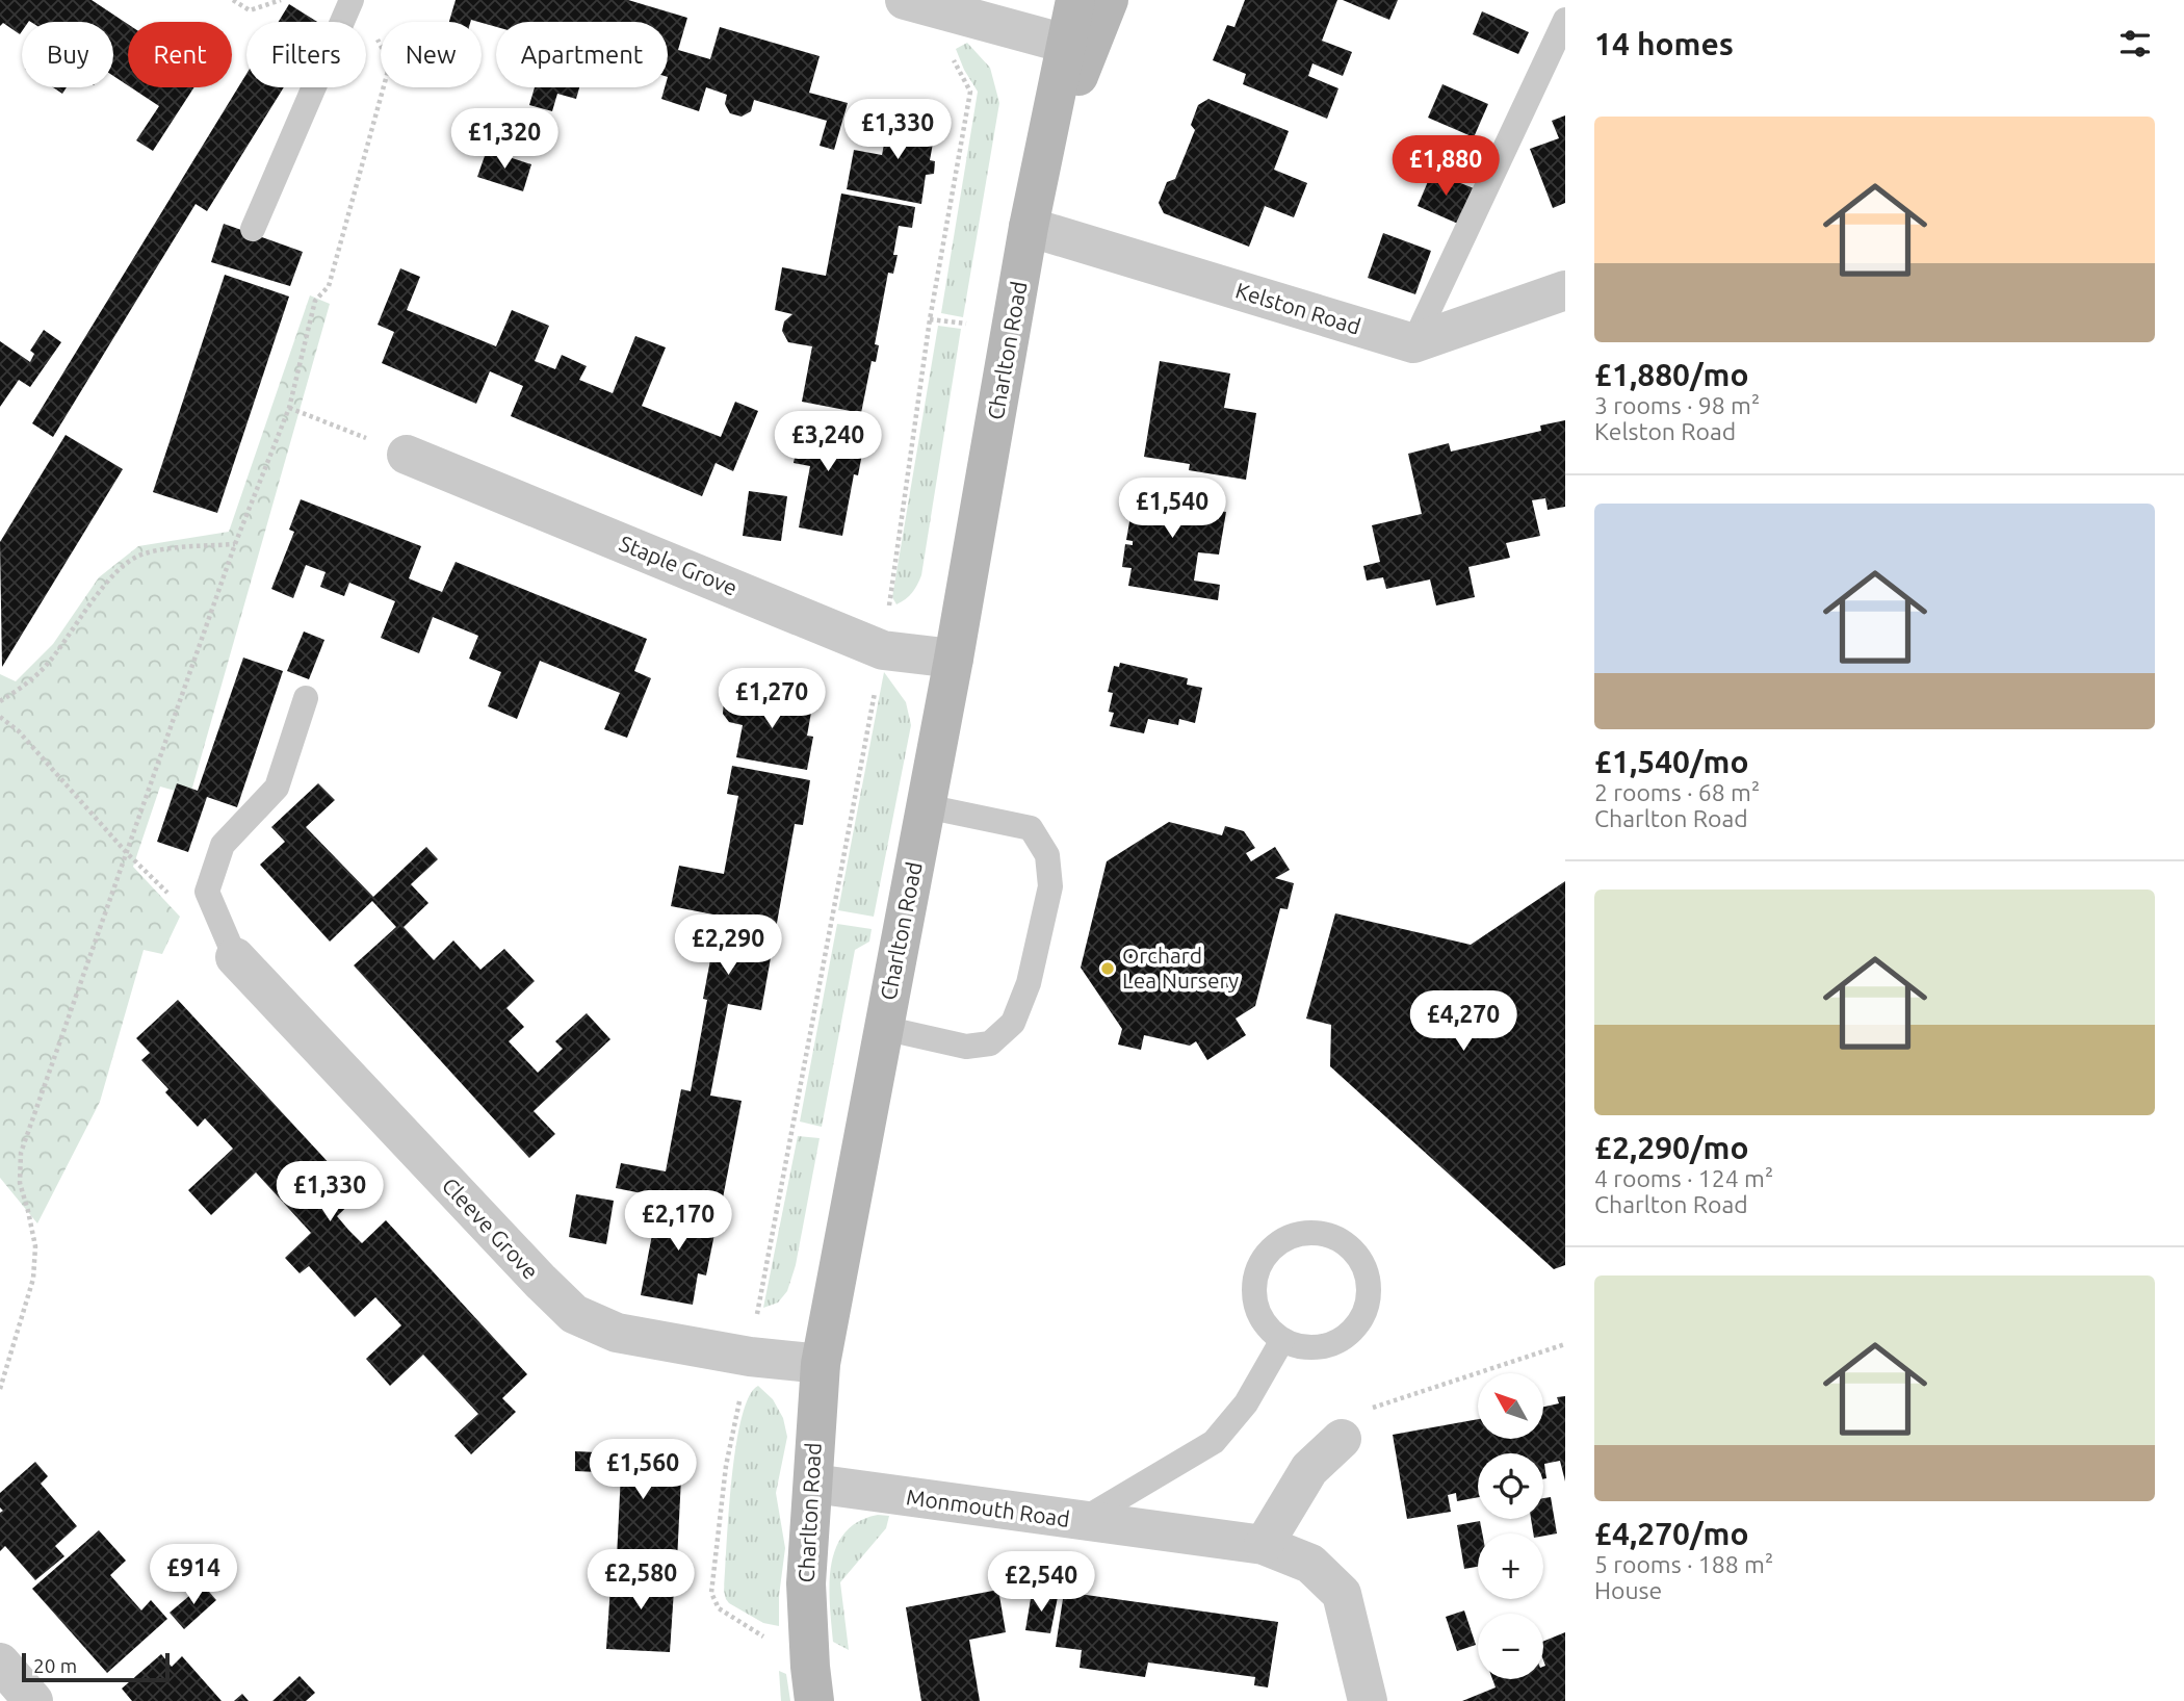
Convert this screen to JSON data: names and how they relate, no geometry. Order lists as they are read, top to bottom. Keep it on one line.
{"streets":{"street":["Kelston Road","Charlton Road","Staple Grove","Cleeve Grove","Monmouth Road"]},"crossings":[["Kelston Road","Charlton Road"],["Charlton Road","Staple Grove"],["Charlton Road","Cleeve Grove"],["Charlton Road","Monmouth Road"]],"places":["Orchard Lea Nursery"],"scale_bar":"20 m","north":"top left","page":{"heading":"14 homes","chip":["Buy","Rent","Filters","New","Apartment"],"list":[{"name":"£1,880/mo","note":"3 rooms · 98 m² · Kelston Road"},{"name":"£1,540/mo","note":"2 rooms · 68 m² · Charlton Road"},{"name":"£2,290/mo","note":"4 rooms · 124 m² · Charlton Road"},{"name":"£4,270/mo","note":"5 rooms · 188 m² · House"}],"price":["£1,330","£1,320","£1,880","£3,240","£1,540","£1,270","£2,290","£4,270","£1,330","£2,170","£1,560","£914","£2,580","£2,540"],"map_buttons":["+","−"],"scale":"20 m"}}
